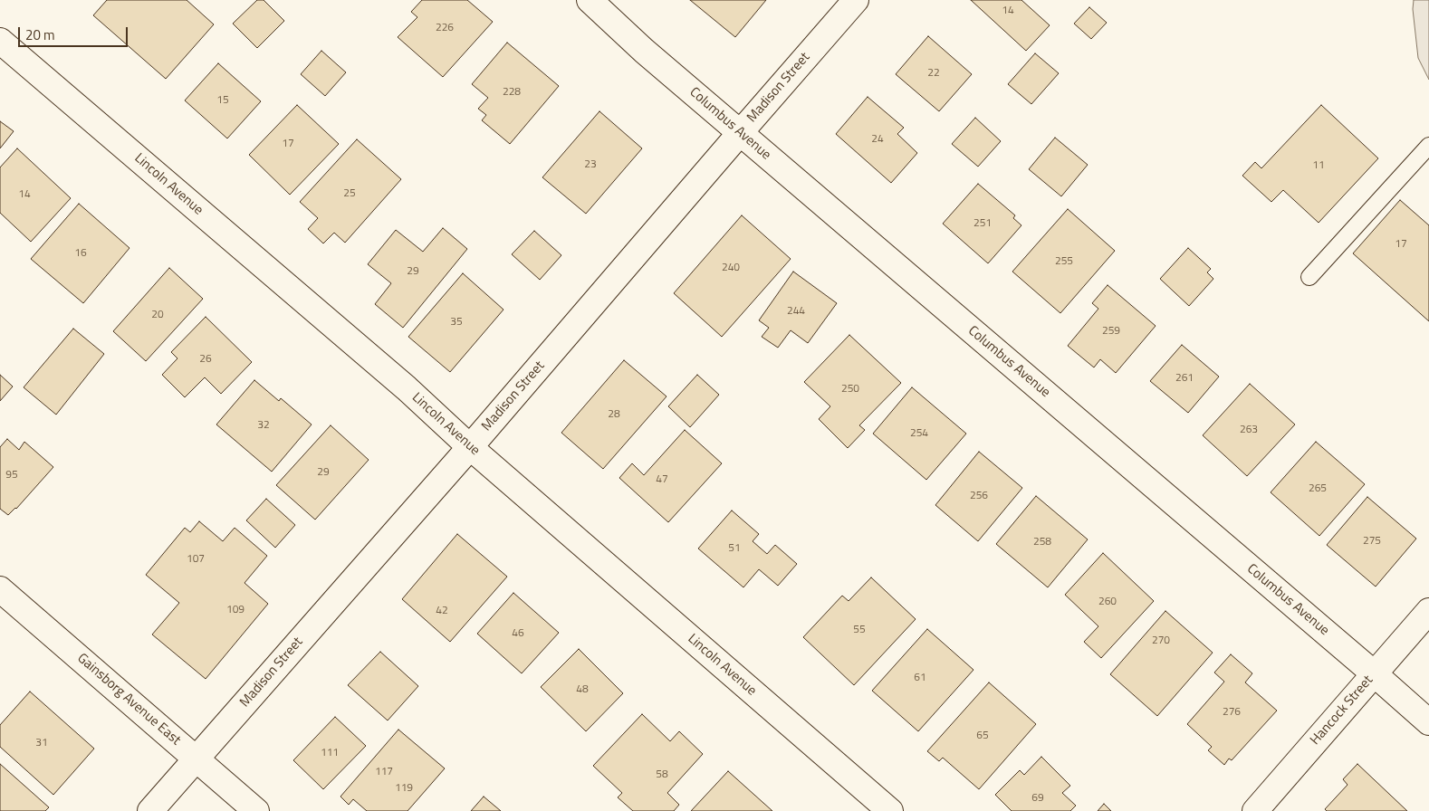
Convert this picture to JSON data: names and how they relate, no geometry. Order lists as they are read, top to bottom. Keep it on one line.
{"streets":{"street":["Madison Street","Columbus Avenue","Lincoln Avenue","Gainsborg Avenue East","Hancock Street"]},"crossings":[["Madison Street","Columbus Avenue"],["Madison Street","Lincoln Avenue"],["Madison Street","Gainsborg Avenue East"],["Columbus Avenue","Hancock Street"]],"house_numbers":["14","226","22","228","15","24","17","23","11","25","14","251","17","16","255","240","29","244","20","35","259","26","261","250","28","32","263","254","29","95","47","265","256","275","258","51","107","260","109","42","55","46","270","61","48","276","65","31","111","117","58","119","69"],"scale_bar":"20 m"}
